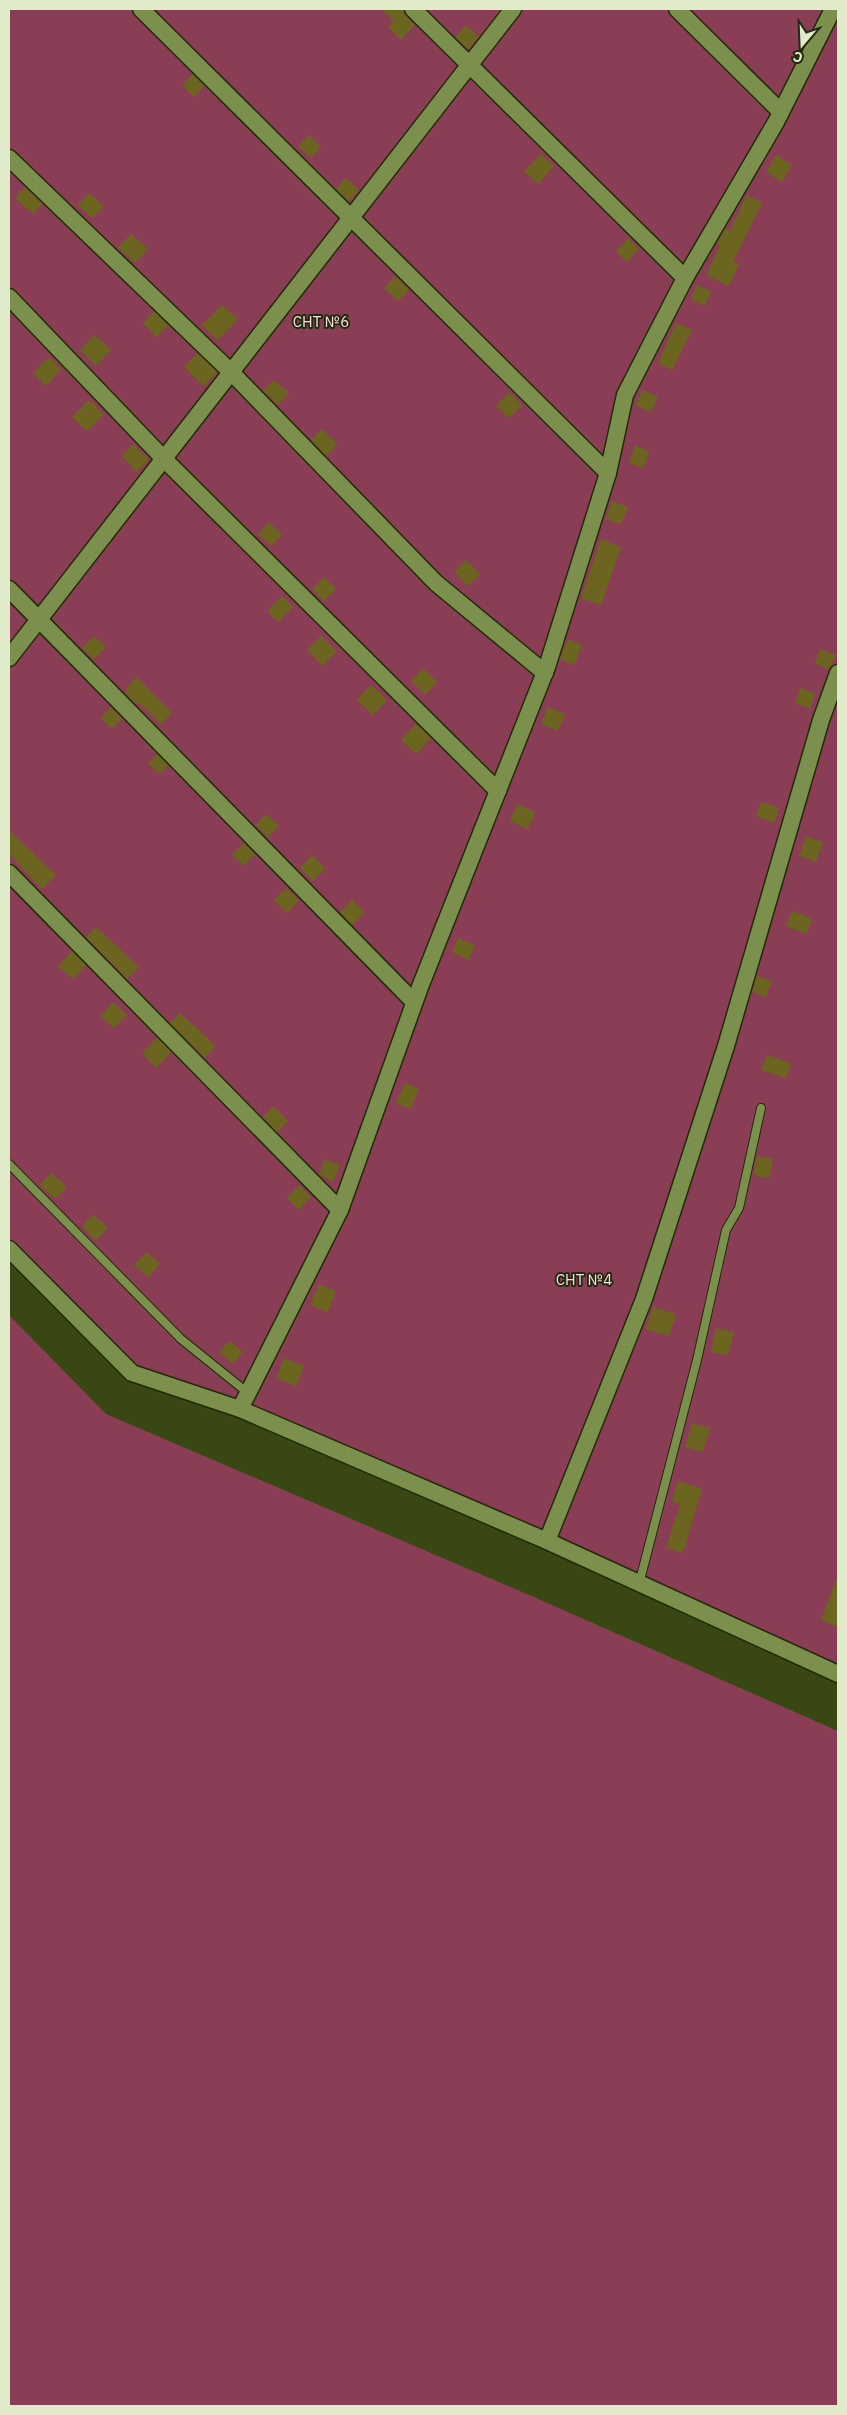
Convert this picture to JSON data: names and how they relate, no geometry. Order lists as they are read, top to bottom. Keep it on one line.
{"parks":["СНТ №6","СНТ №4"],"north":"bottom"}
